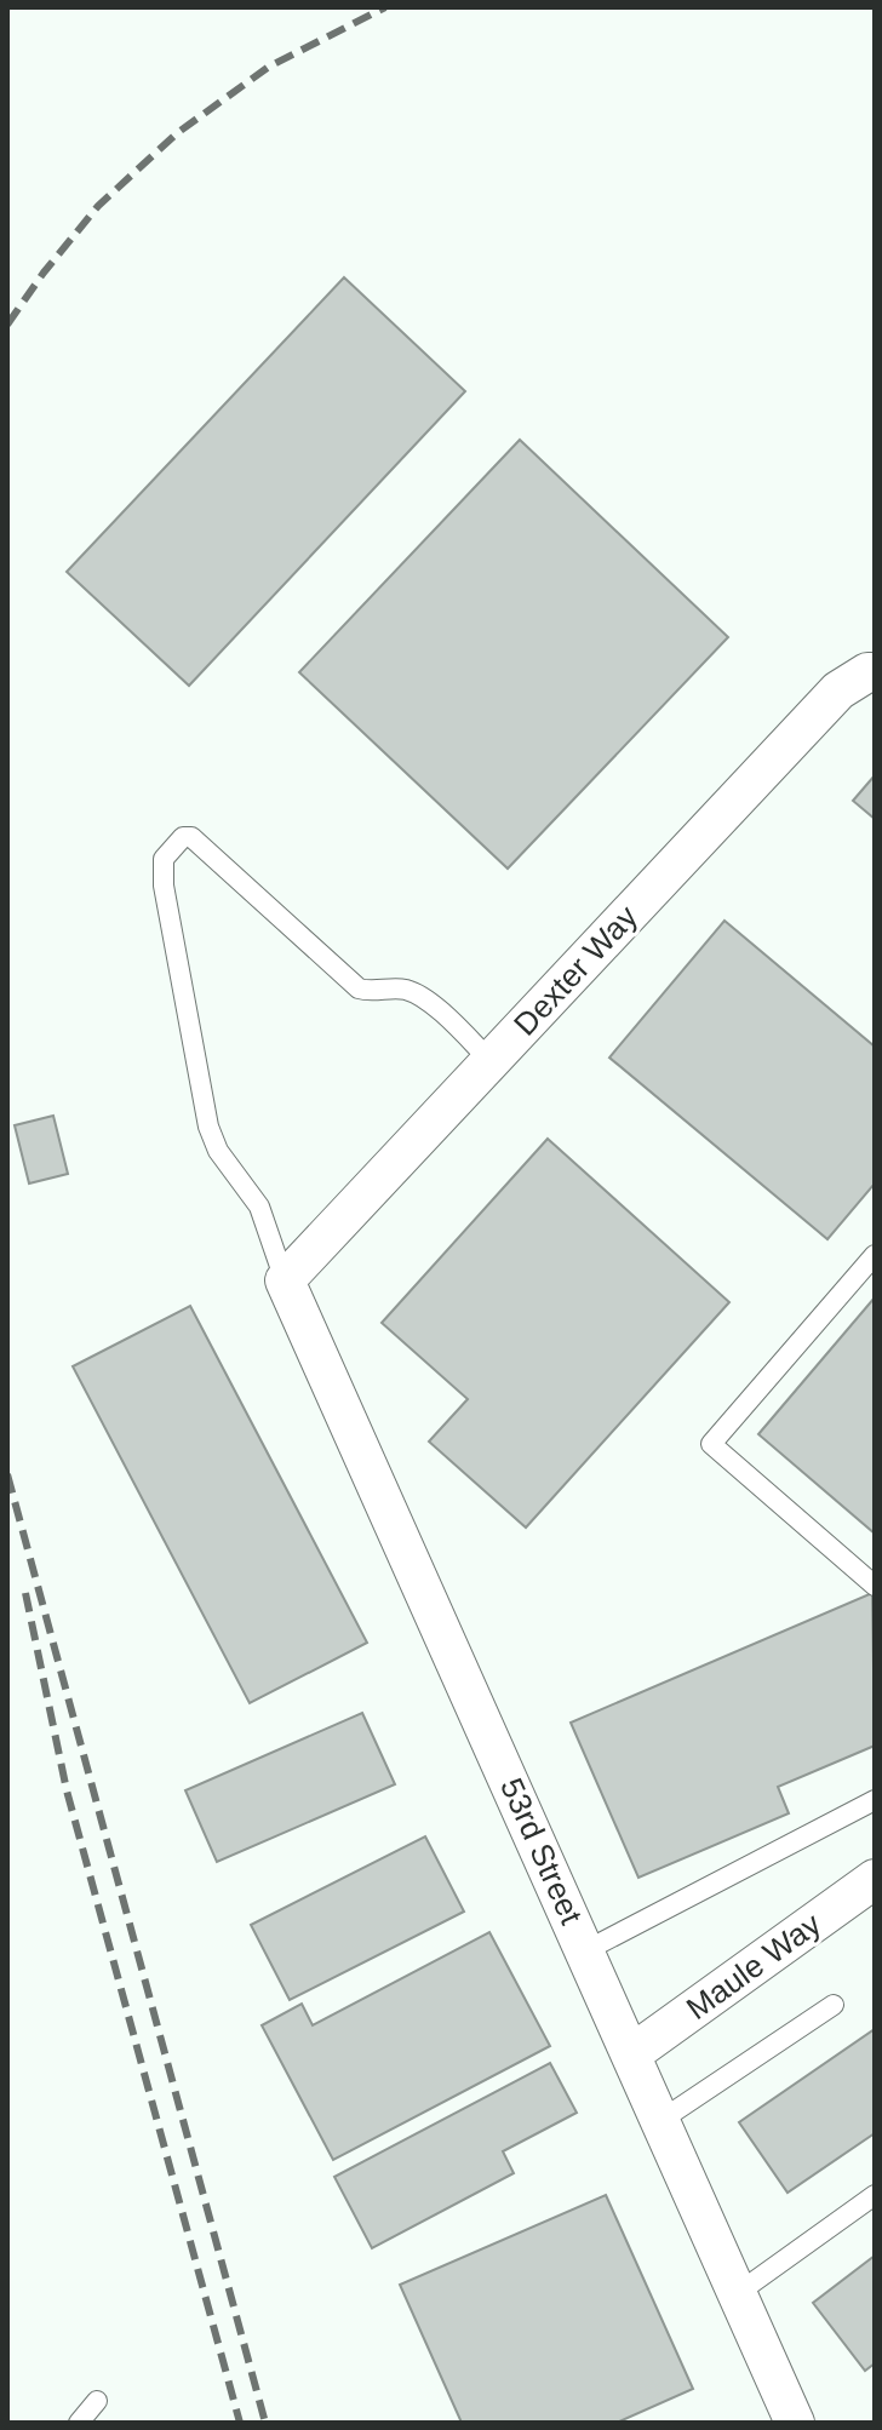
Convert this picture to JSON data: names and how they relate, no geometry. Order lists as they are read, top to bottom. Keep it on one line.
{"streets":{"street":["Dexter Way","53rd Street","Maule Way"]},"crossings":[["Dexter Way","53rd Street"],["53rd Street","Maule Way"]]}
